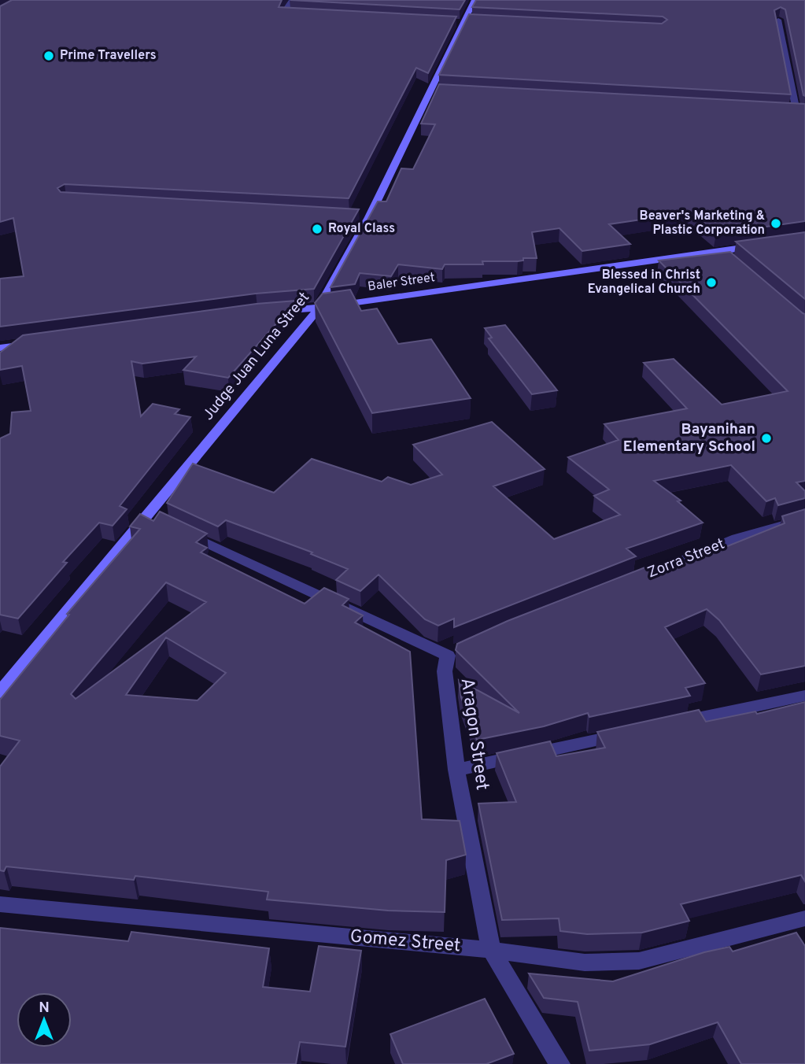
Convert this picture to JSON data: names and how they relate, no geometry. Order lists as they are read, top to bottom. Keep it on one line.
{"streets":{"street":["Baler Street","Judge Juan Luna Street","Zorra Street","Aragon Street","Gomez Street"]},"crossings":[["Baler Street","Judge Juan Luna Street"],["Judge Juan Luna Street","Aragon Street"],["Aragon Street","Gomez Street"]],"places":["Prime Travellers","Beaver's Marketing & Plastic Corporation","Royal Class","Blessed in Christ Evangelical Church","Bayanihan Elementary School"],"north":"top"}
